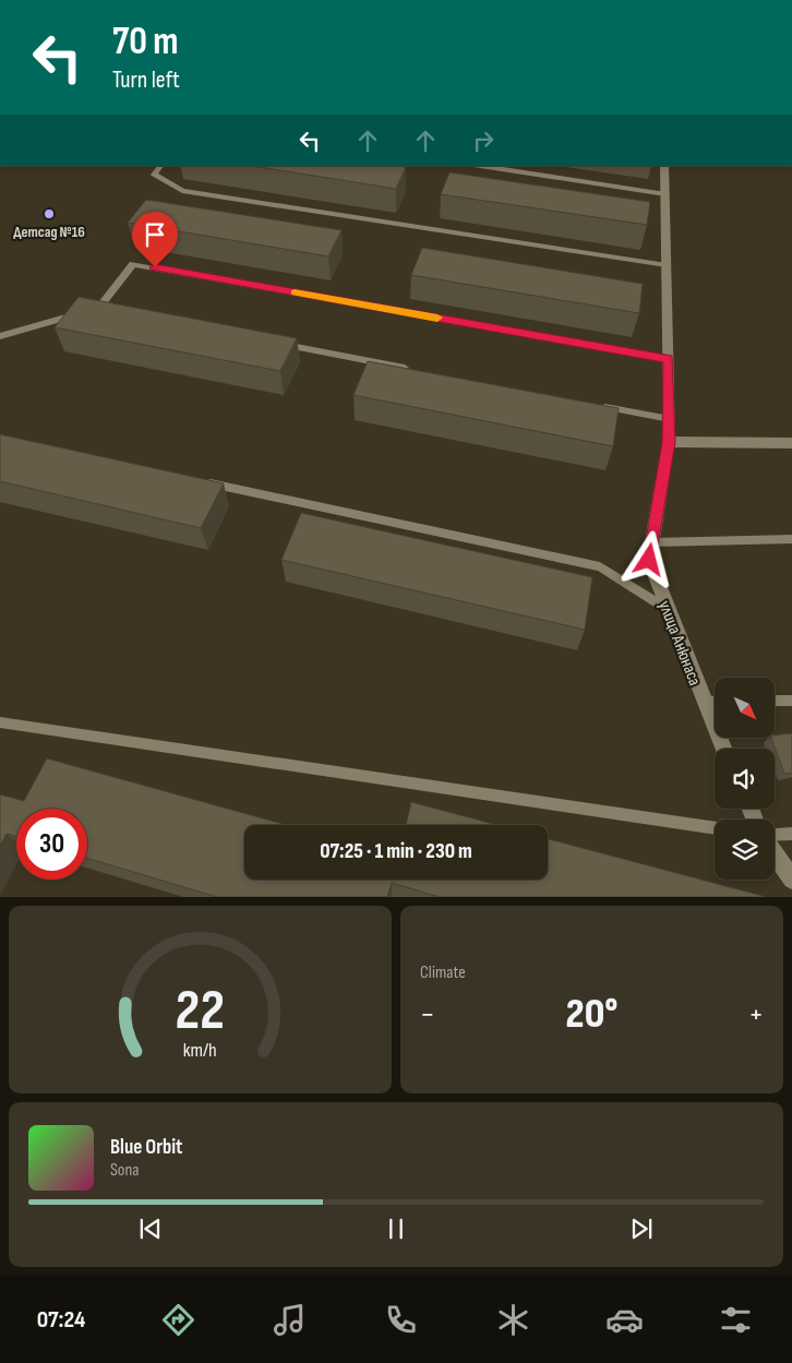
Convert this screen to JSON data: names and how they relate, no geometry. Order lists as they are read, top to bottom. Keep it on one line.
{"streets":{"street":["улица Анюнаса"]},"places":["Детсад №16"],"north":"bottom right","page":{"turn":["70 m","Turn left"],"limit":"30","trip":"07:25 · 1 min · 230 m","tile":"Climate","heat":["−","20°","+"],"song":["Blue Orbit","Sona"],"tabs":"07:24","gauge":["22","km/h"]}}
